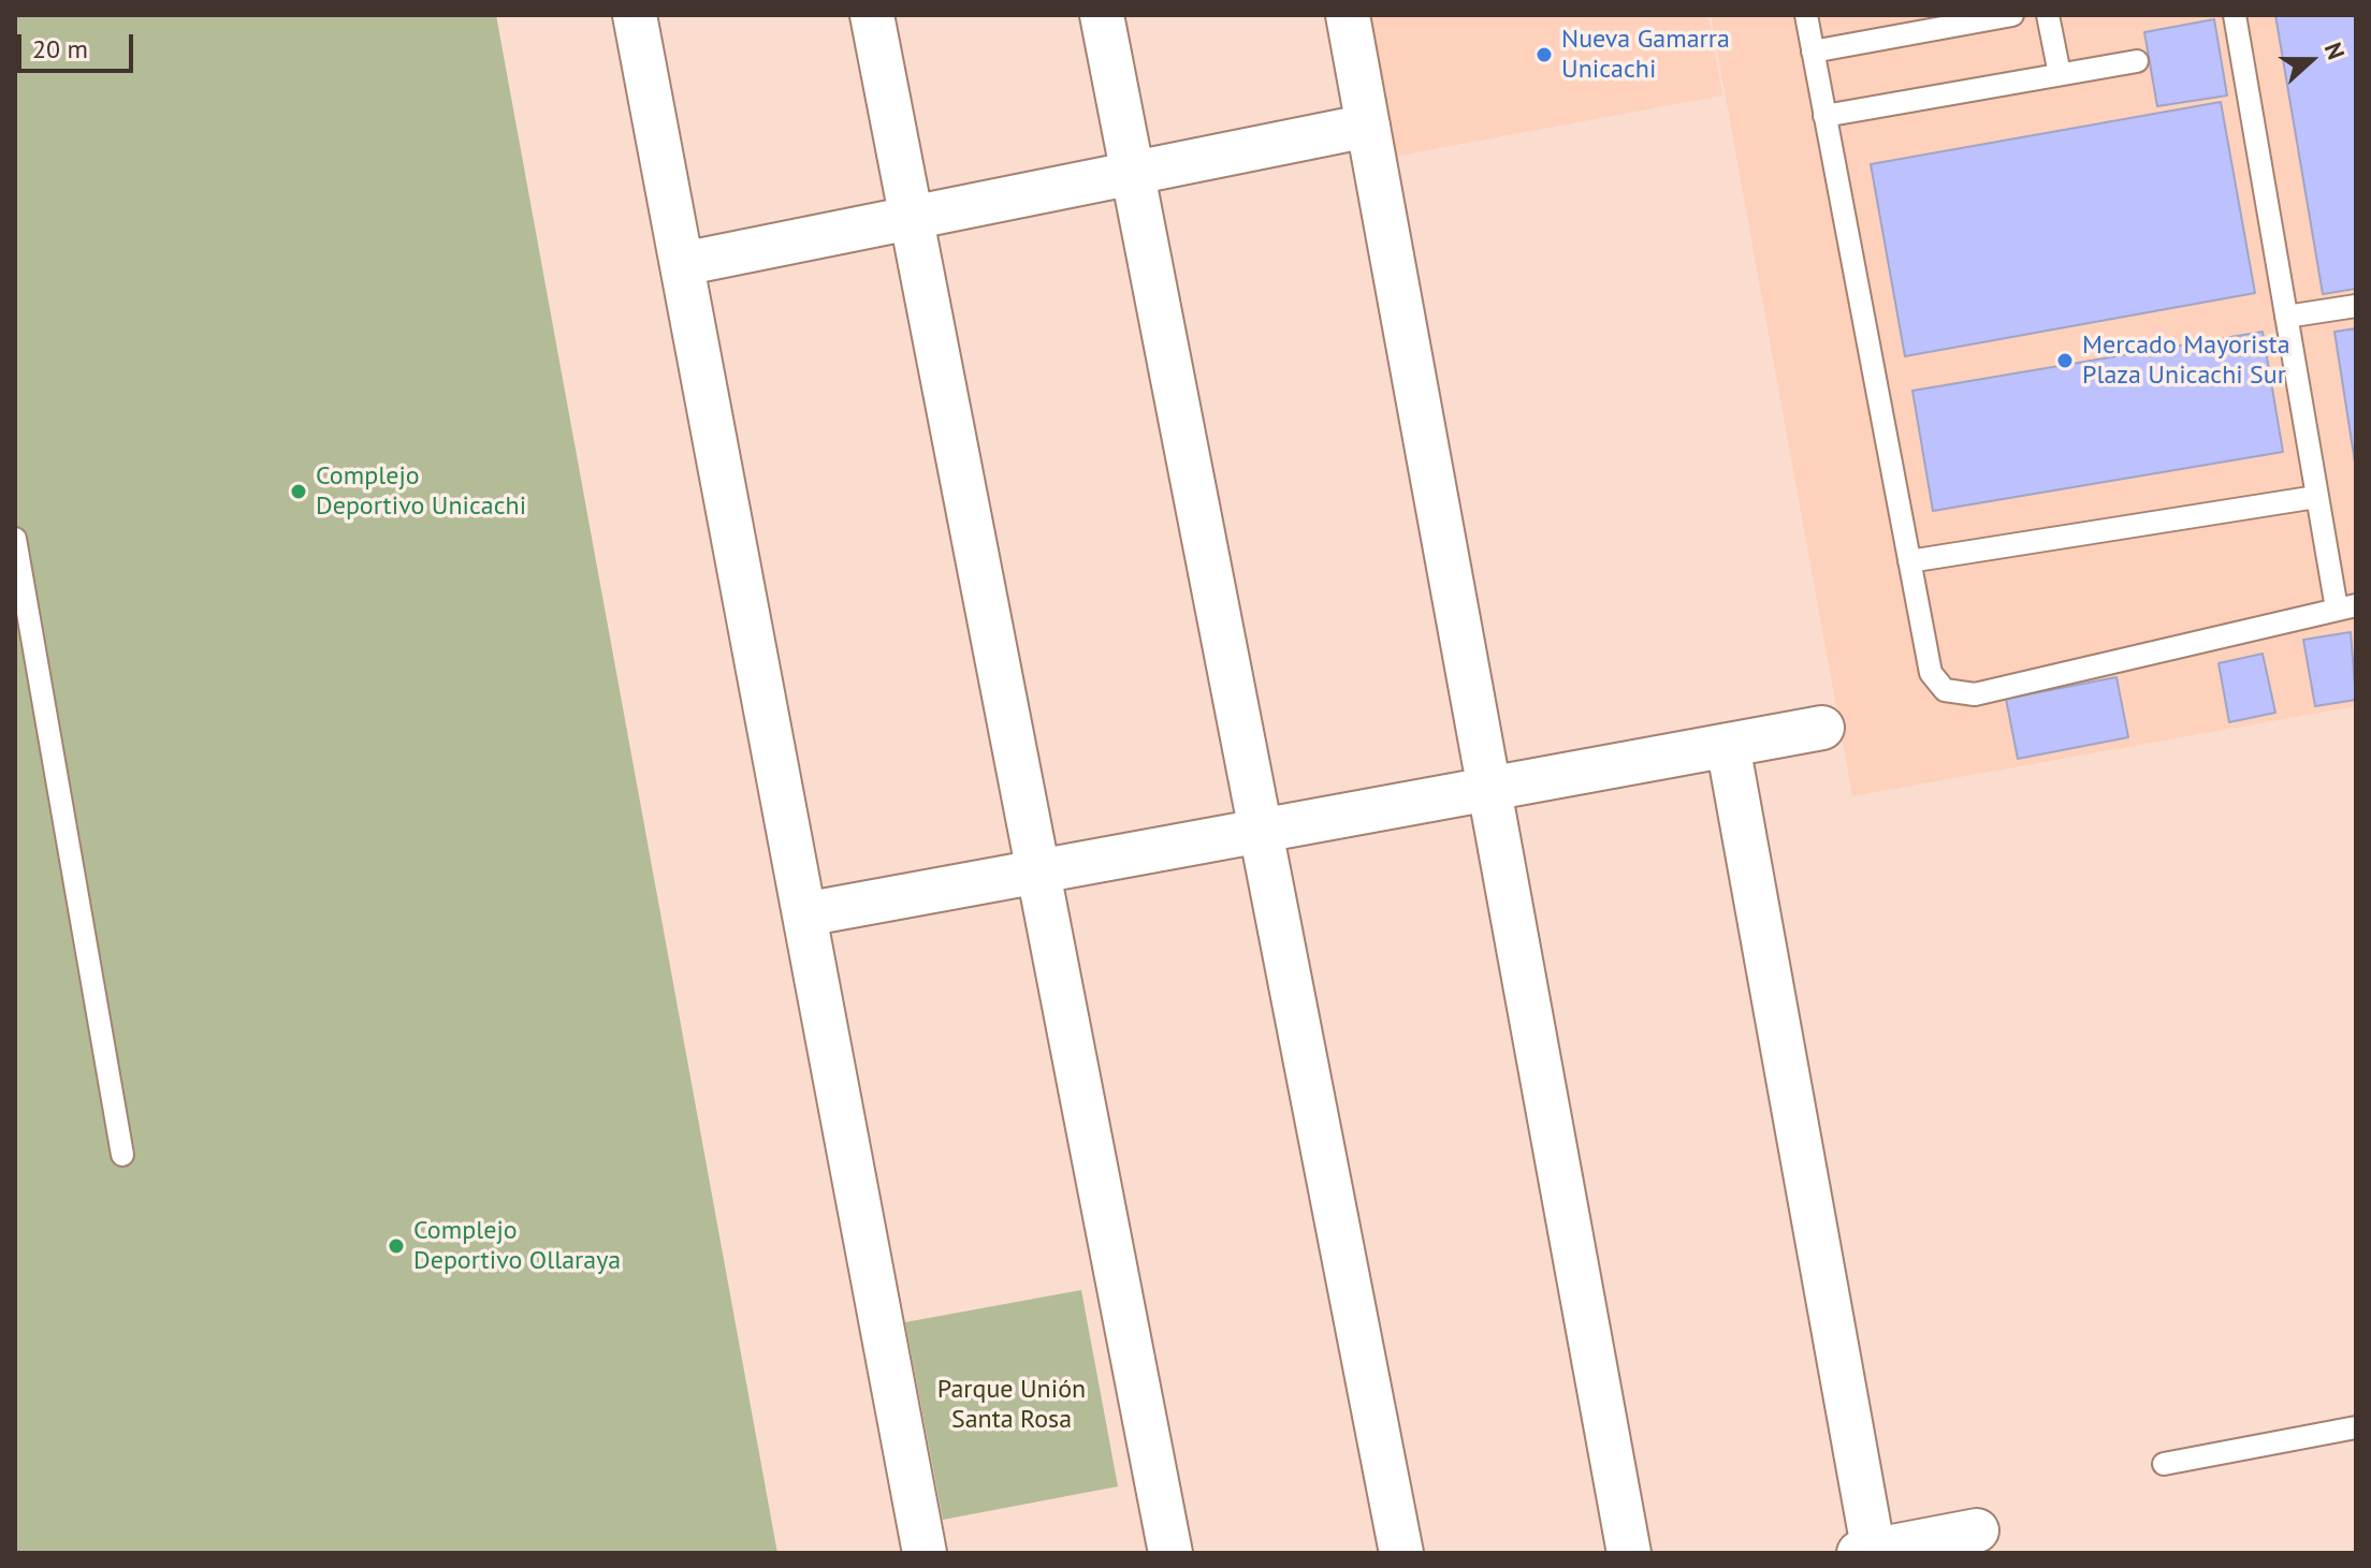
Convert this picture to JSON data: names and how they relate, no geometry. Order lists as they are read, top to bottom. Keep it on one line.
{"parks":["Parque Unión Santa Rosa"],"places":["Nueva Gamarra Unicachi","Mercado Mayorista Plaza Unicachi Sur","Complejo Deportivo Unicachi","Complejo Deportivo Ollaraya"],"scale_bar":"20 m","north":"right"}
